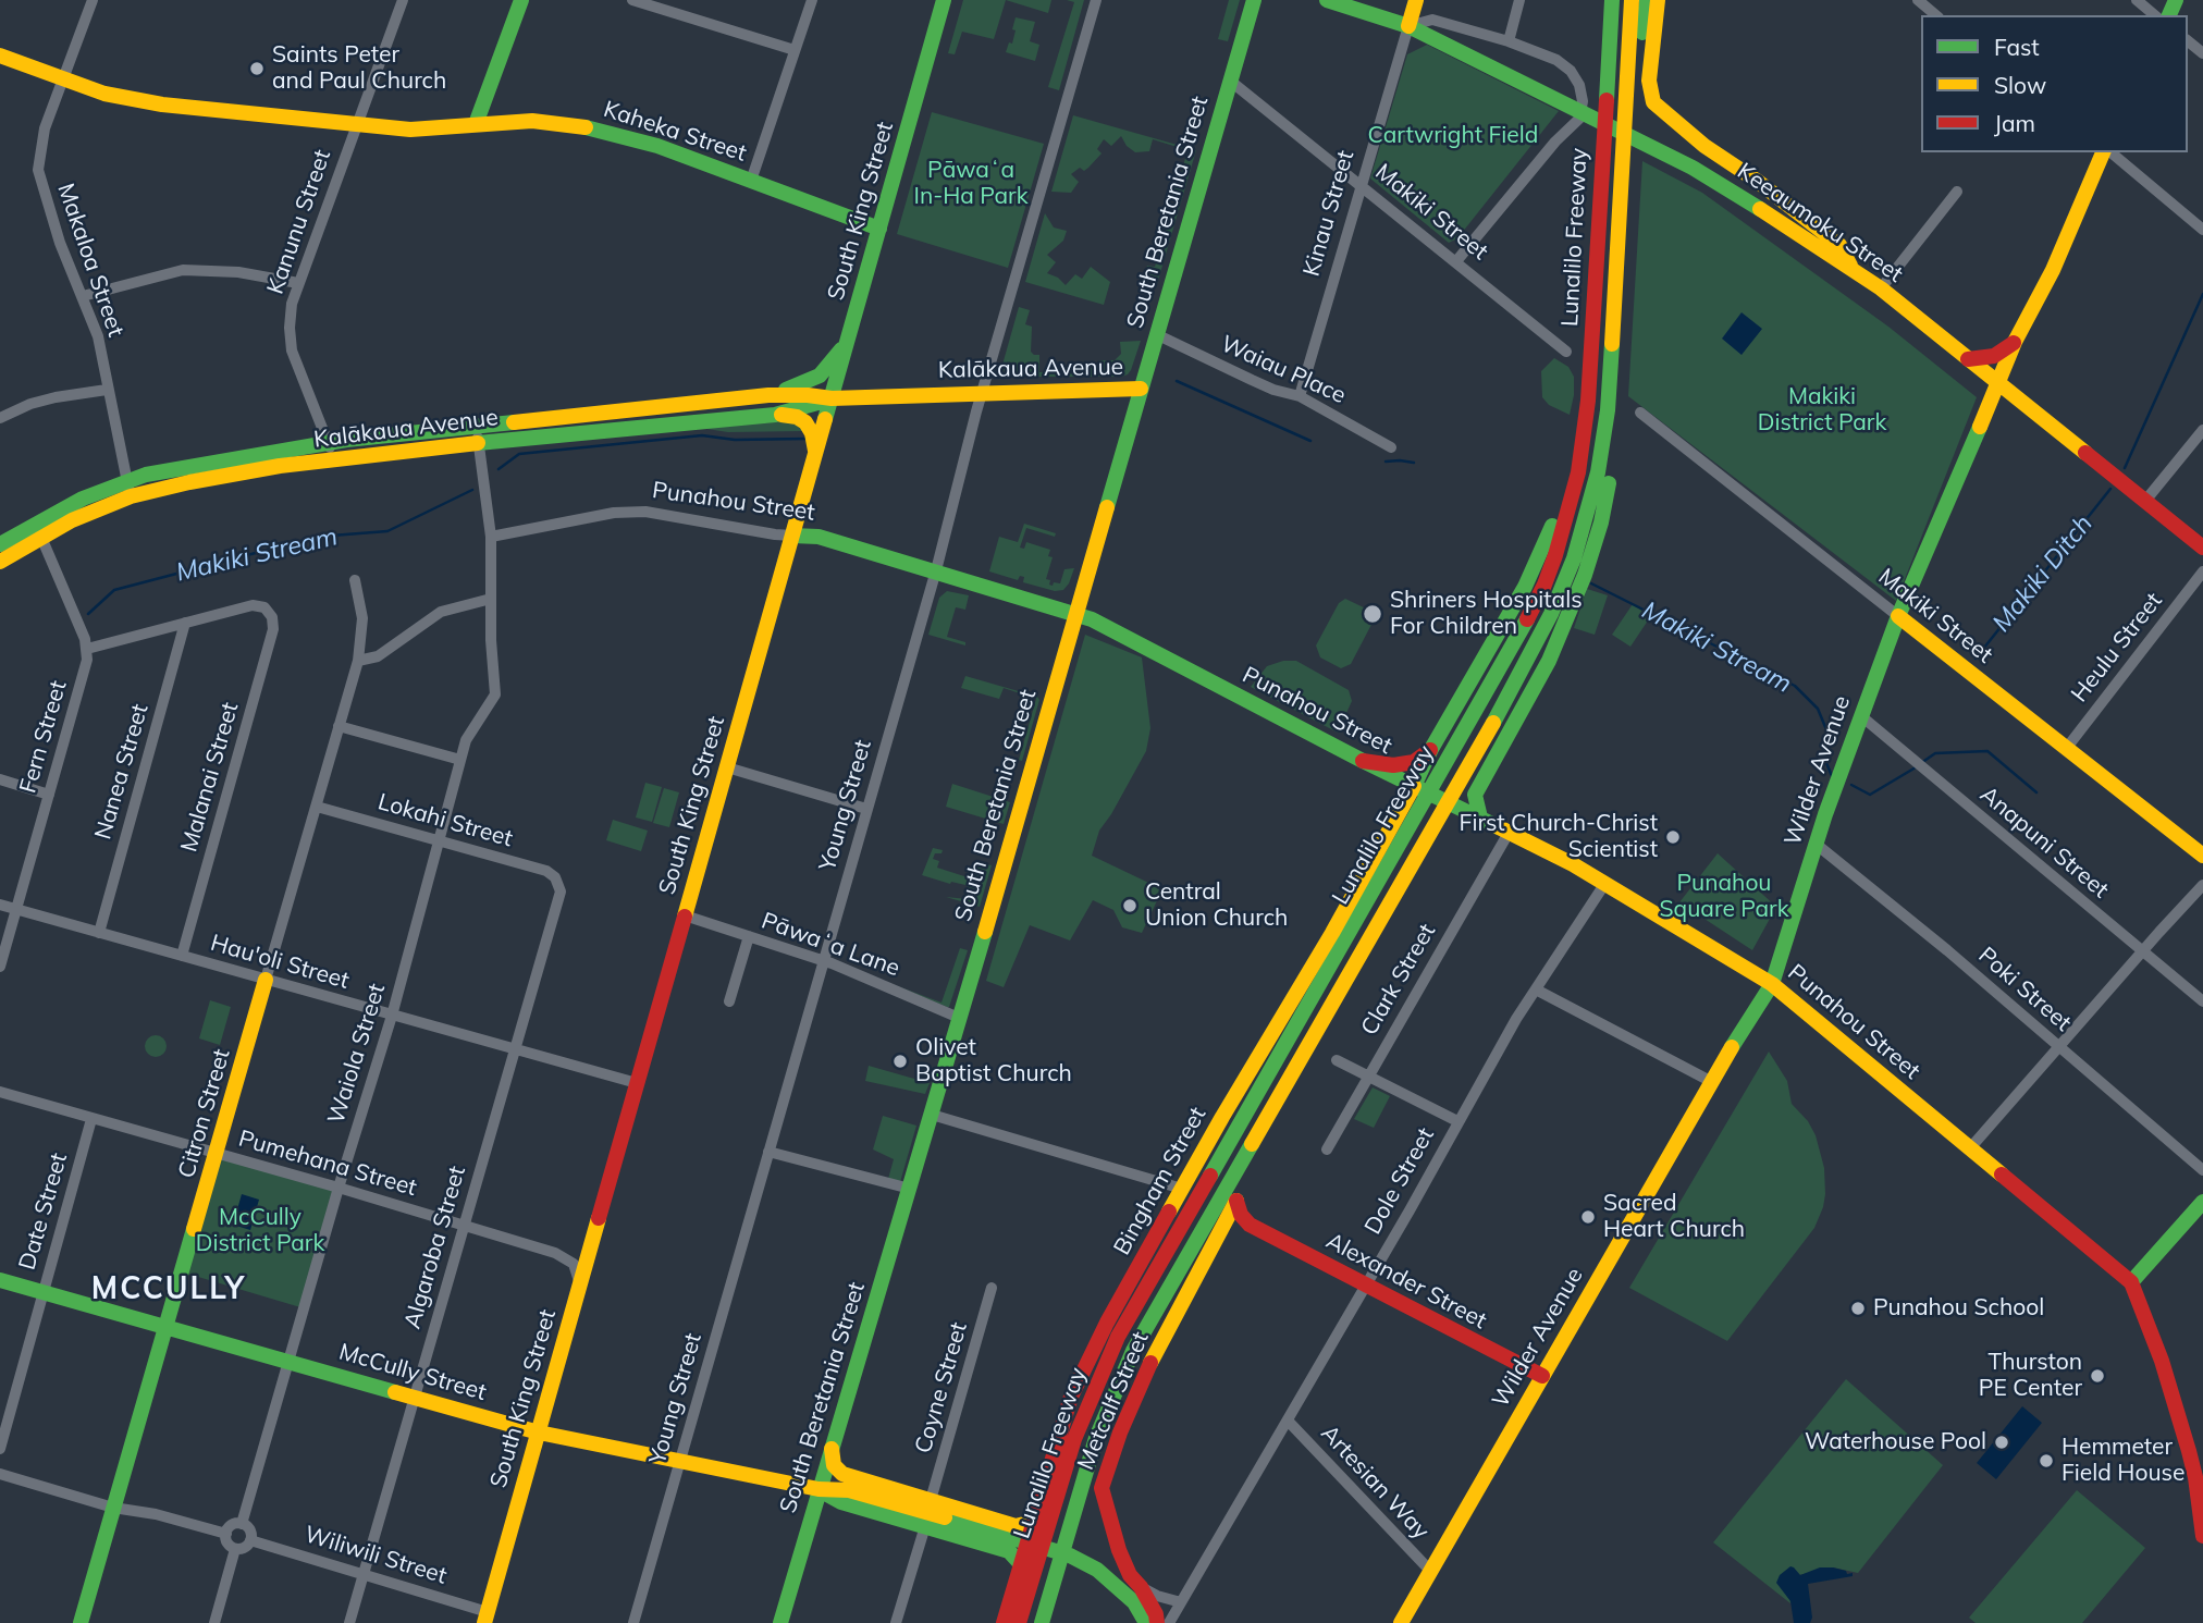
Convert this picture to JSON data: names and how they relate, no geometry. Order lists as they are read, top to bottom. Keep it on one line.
{"streets":{"main road":["Kaheka Street","South King Street","South Beretania Street","Makiki Street","Kinau Street","Keeaumoku Street","Lunalilo Freeway","Kalākaua Avenue","Punahou Street","Wilder Avenue","Citron Street","Bingham Street","Alexander Street","McCully Street","Metcalf Street"],"street":["Kanunu Street","Makaloa Street","Waiau Place","Heulu Street","Fern Street","Nanea Street","Malanai Street","Young Street","Lokahi Street","Anapuni Street","Pāwaʻa Lane","Hau'oli Street","Clark Street","Poki Street","Waiola Street","Pumehana Street","Dole Street","Date Street","Algaroba Street","Coyne Street","Artesian Way","Wiliwili Street"]},"crossings":[["Kaheka Street","South King Street"],["Kaheka Street","Kanunu Street"],["Kaheka Street","Makaloa Street"],["South King Street","Kalākaua Avenue"],["South King Street","Punahou Street"],["South King Street","Pāwaʻa Lane"],["South King Street","Hau'oli Street"],["South King Street","Pumehana Street"],["South King Street","McCully Street"],["South King Street","Wiliwili Street"],["South Beretania Street","Makiki Street"],["South Beretania Street","Kalākaua Avenue"],["South Beretania Street","Waiau Place"],["South Beretania Street","Punahou Street"],["South Beretania Street","Pāwaʻa Lane"],["South Beretania Street","McCully Street"],["Makiki Street","Kinau Street"],["Makiki Street","Keeaumoku Street"],["Makiki Street","Heulu Street"],["Makiki Street","Wilder Avenue"],["Kinau Street","Keeaumoku Street"],["Kinau Street","Waiau Place"],["Kanunu Street","Kalākaua Avenue"],["Keeaumoku Street","Wilder Avenue"],["Lunalilo Freeway","Bingham Street"],["Lunalilo Freeway","Metcalf Street"],["Makaloa Street","Kalākaua Avenue"],["Kalākaua Avenue","Young Street"],["Kalākaua Avenue","Waiola Street"],["Punahou Street","Wilder Avenue"],["Punahou Street","Young Street"],["Punahou Street","Clark Street"],["Punahou Street","Waiola Street"],["Punahou Street","Bingham Street"],["Punahou Street","Dole Street"],["Fern Street","Hau'oli Street"],["Wilder Avenue","Anapuni Street"],["Wilder Avenue","Poki Street"],["Wilder Avenue","Alexander Street"],["Wilder Avenue","Artesian Way"],["Nanea Street","Malanai Street"],["Nanea Street","Hau'oli Street"],["Malanai Street","Hau'oli Street"],["Young Street","Pāwaʻa Lane"],["Young Street","McCully Street"],["Lokahi Street","Waiola Street"],["Lokahi Street","Citron Street"],["Lokahi Street","Algaroba Street"],["Hau'oli Street","Waiola Street"],["Hau'oli Street","Citron Street"],["Hau'oli Street","Algaroba Street"],["Waiola Street","Pumehana Street"],["Waiola Street","McCully Street"],["Waiola Street","Wiliwili Street"],["Citron Street","Pumehana Street"],["Citron Street","McCully Street"],["Pumehana Street","Date Street"],["Pumehana Street","Algaroba Street"],["Bingham Street","McCully Street"],["Dole Street","Alexander Street"],["Dole Street","Artesian Way"],["Date Street","McCully Street"],["Algaroba Street","McCully Street"],["Algaroba Street","Wiliwili Street"],["McCully Street","Coyne Street"]],"districts":["MCCULLY"],"water":["Makiki Stream","Makiki Ditch"],"parks":["Cartwright Field","Pāwaʻa In-Ha Park","Makiki District Park","Punahou Square Park","McCully District Park"],"places":["Saints Peter and Paul Church","Shriners Hospitals For Children","First Church-Christ Scientist","Central Union Church","Olivet Baptist Church","Sacred Heart Church","Punahou School","Thurston PE Center","Waterhouse Pool","Hemmeter Field House"],"legend":["Fast","Slow","Jam"]}
